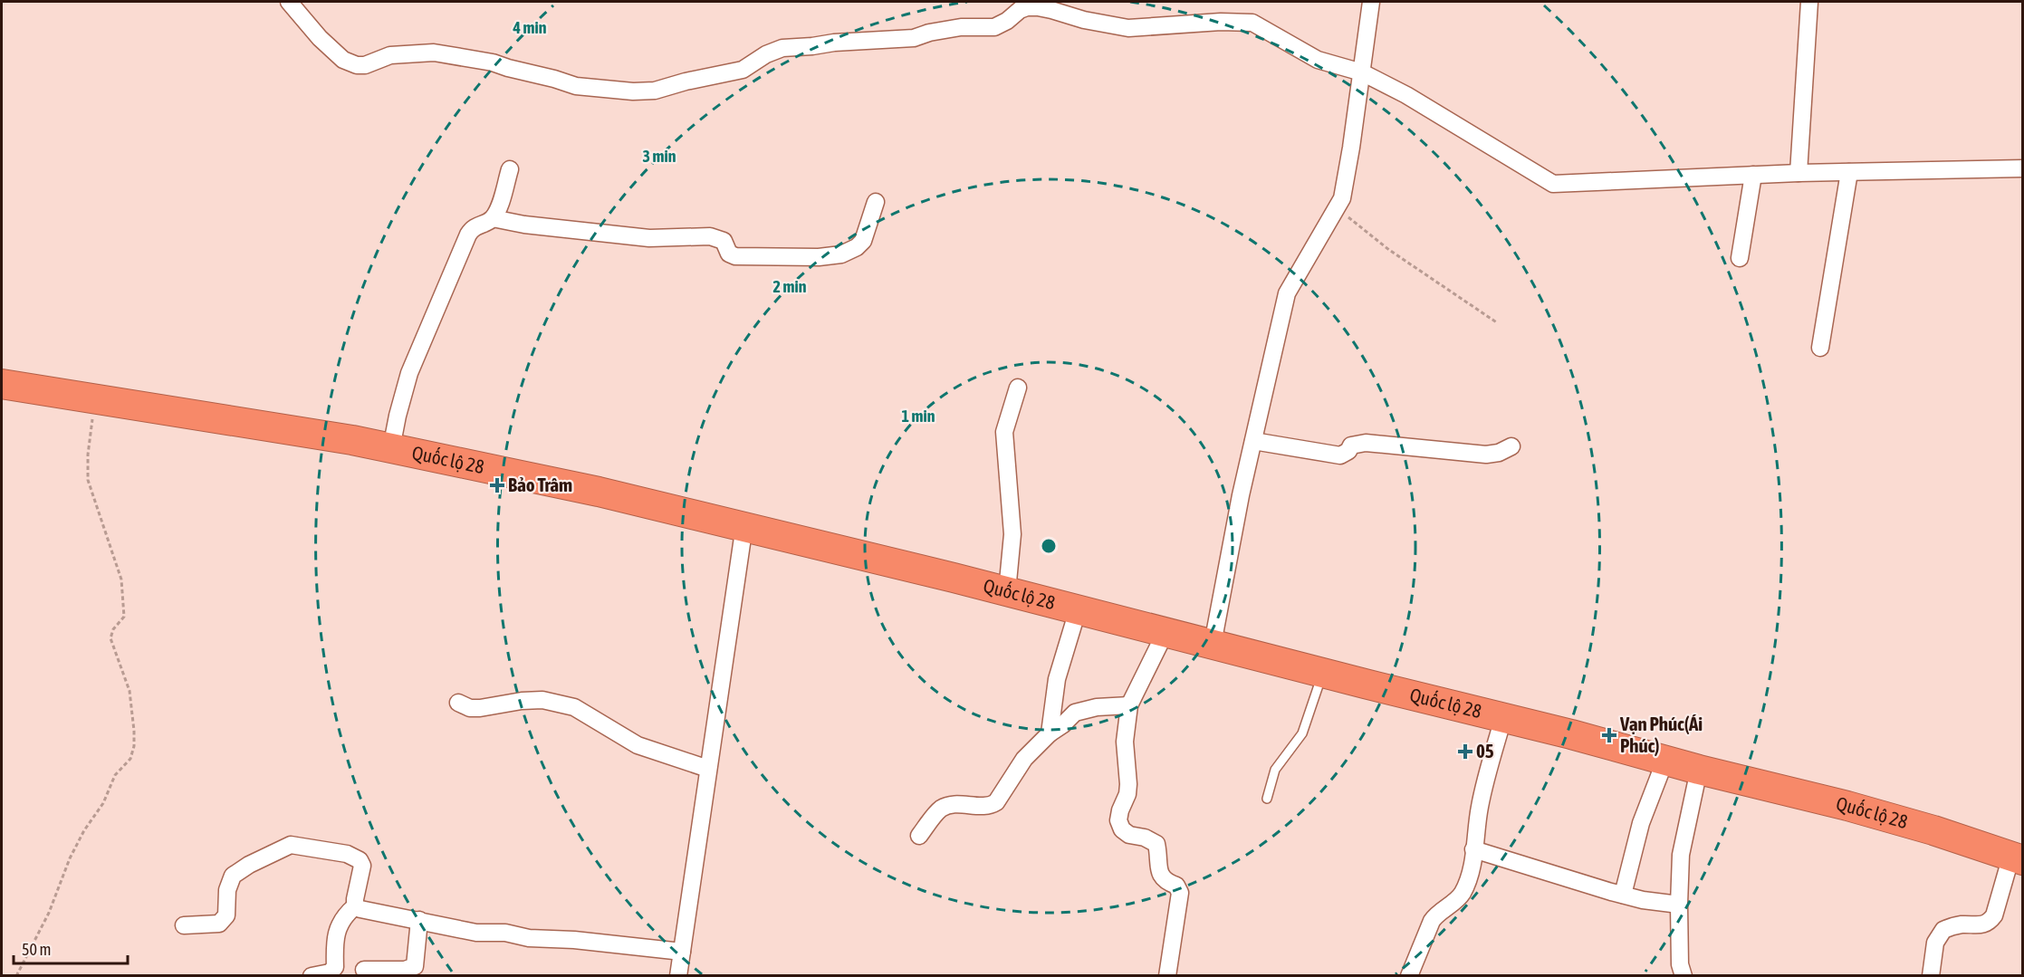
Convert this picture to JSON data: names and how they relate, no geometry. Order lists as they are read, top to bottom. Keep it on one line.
{"streets":{"highway":["Quốc lộ 28"]},"places":{"health":["Bảo Trâm","Vạn Phúc(Ái Phúc)","05"]},"scale_bar":"50 m","rings":["4 min","3 min","2 min","1 min"]}
